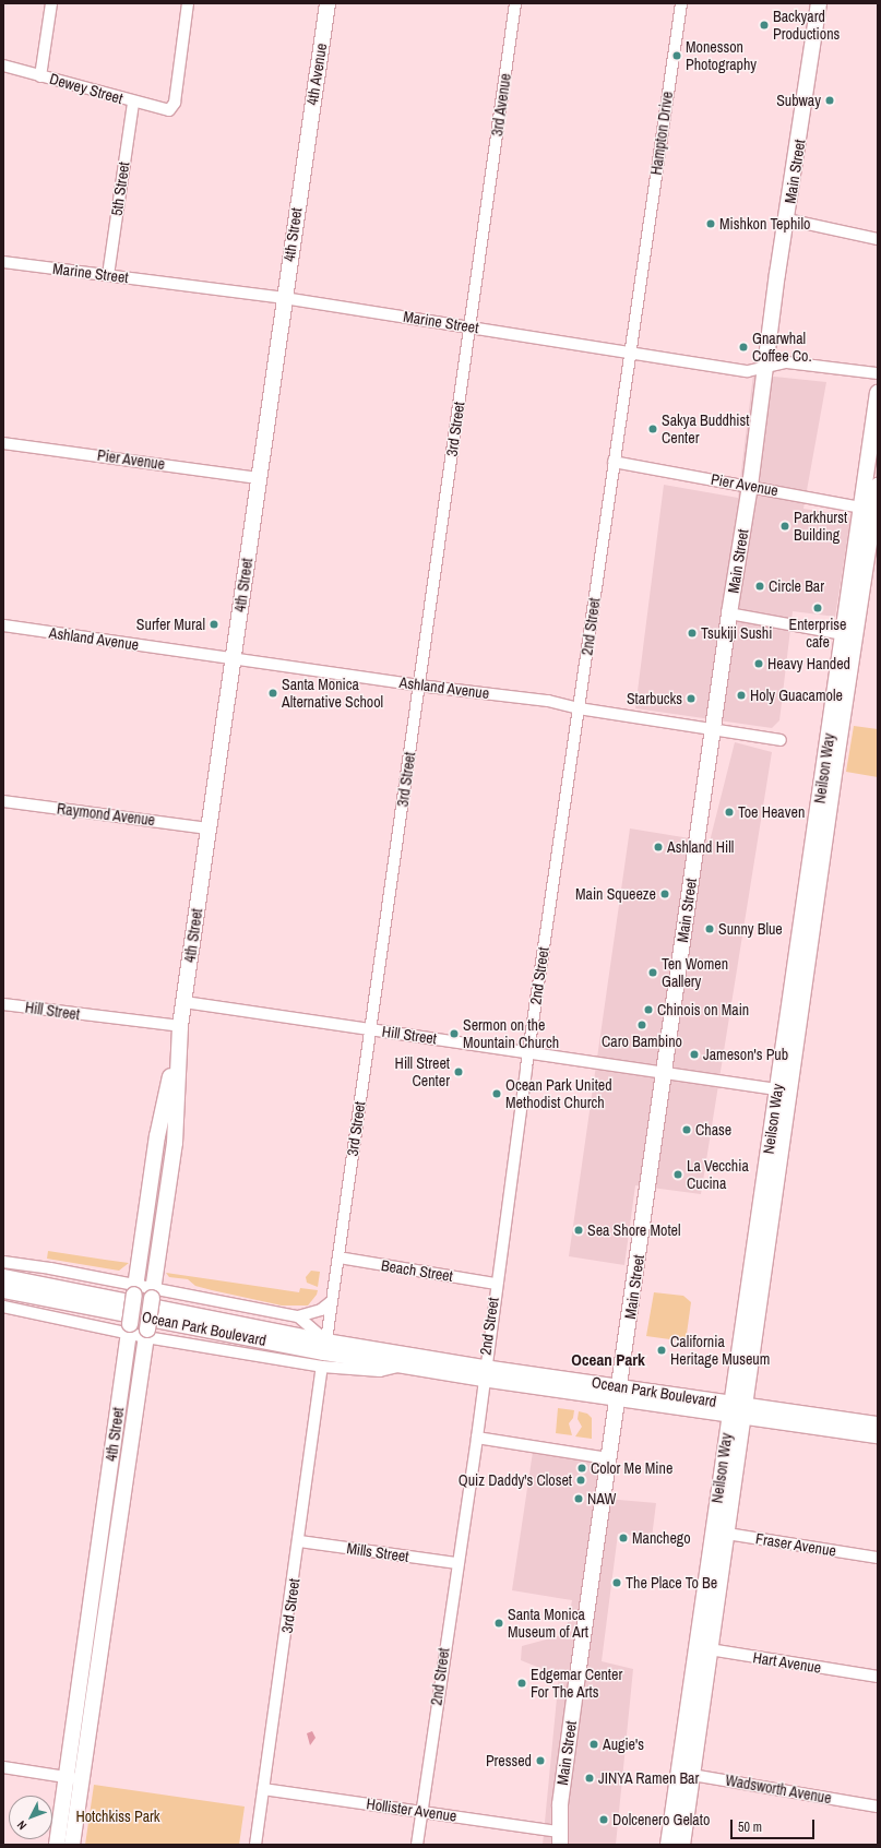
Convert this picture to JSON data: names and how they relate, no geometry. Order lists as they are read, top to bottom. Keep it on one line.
{"streets":{"street":["4th Avenue","Dewey Street","3rd Avenue","Hampton Drive","Main Street","5th Street","4th Street","Marine Street","3rd Street","Pier Avenue","2nd Street","Ashland Avenue","Neilson Way","Raymond Avenue","Hill Street","Beach Street","Ocean Park Boulevard","Fraser Avenue","Mills Street","Hart Avenue","Wadsworth Avenue","Hollister Avenue"]},"crossings":[["4th Avenue","4th Street"],["Dewey Street","5th Street"],["3rd Avenue","3rd Street"],["Hampton Drive","2nd Street"],["Main Street","Marine Street"],["Main Street","Pier Avenue"],["Main Street","Ashland Avenue"],["Main Street","Hill Street"],["Main Street","Ocean Park Boulevard"],["Main Street","Hollister Avenue"],["5th Street","Marine Street"],["4th Street","Marine Street"],["4th Street","Pier Avenue"],["4th Street","Ashland Avenue"],["4th Street","Raymond Avenue"],["4th Street","Hill Street"],["4th Street","Ocean Park Boulevard"],["Marine Street","3rd Street"],["Marine Street","2nd Street"],["3rd Street","Ashland Avenue"],["3rd Street","Hill Street"],["3rd Street","Beach Street"],["3rd Street","Ocean Park Boulevard"],["3rd Street","Mills Street"],["3rd Street","Hollister Avenue"],["Pier Avenue","2nd Street"],["Pier Avenue","Neilson Way"],["2nd Street","Ashland Avenue"],["2nd Street","Hill Street"],["2nd Street","Beach Street"],["2nd Street","Ocean Park Boulevard"],["2nd Street","Mills Street"],["2nd Street","Hollister Avenue"],["Neilson Way","Hill Street"],["Neilson Way","Ocean Park Boulevard"],["Neilson Way","Fraser Avenue"],["Neilson Way","Hart Avenue"],["Neilson Way","Wadsworth Avenue"]],"districts":["Ocean Park"],"parks":["Hotchkiss Park"],"places":["Backyard Productions","Monesson Photography","Subway","Mishkon Tephilo","Gnarwhal Coffee Co.","Sakya Buddhist Center","Parkhurst Building","Circle Bar","Enterprise cafe","Surfer Mural","Tsukiji Sushi","Heavy Handed","Santa Monica Alternative School","Holy Guacamole","Starbucks","Toe Heaven","Ashland Hill","Main Squeeze","Sunny Blue","Ten Women Gallery","Chinois on Main","Caro Bambino","Sermon on the Mountain Church","Jameson's Pub","Hill Street Center","Ocean Park United Methodist Church","Chase","La Vecchia Cucina","Sea Shore Motel","California Heritage Museum","Color Me Mine","Quiz Daddy's Closet","NAW","Manchego","The Place To Be","Santa Monica Museum of Art","Edgemar Center For The Arts","Augie's","Pressed","JINYA Ramen Bar","Dolcenero Gelato"],"scale_bar":"50 m","north":"bottom left"}
